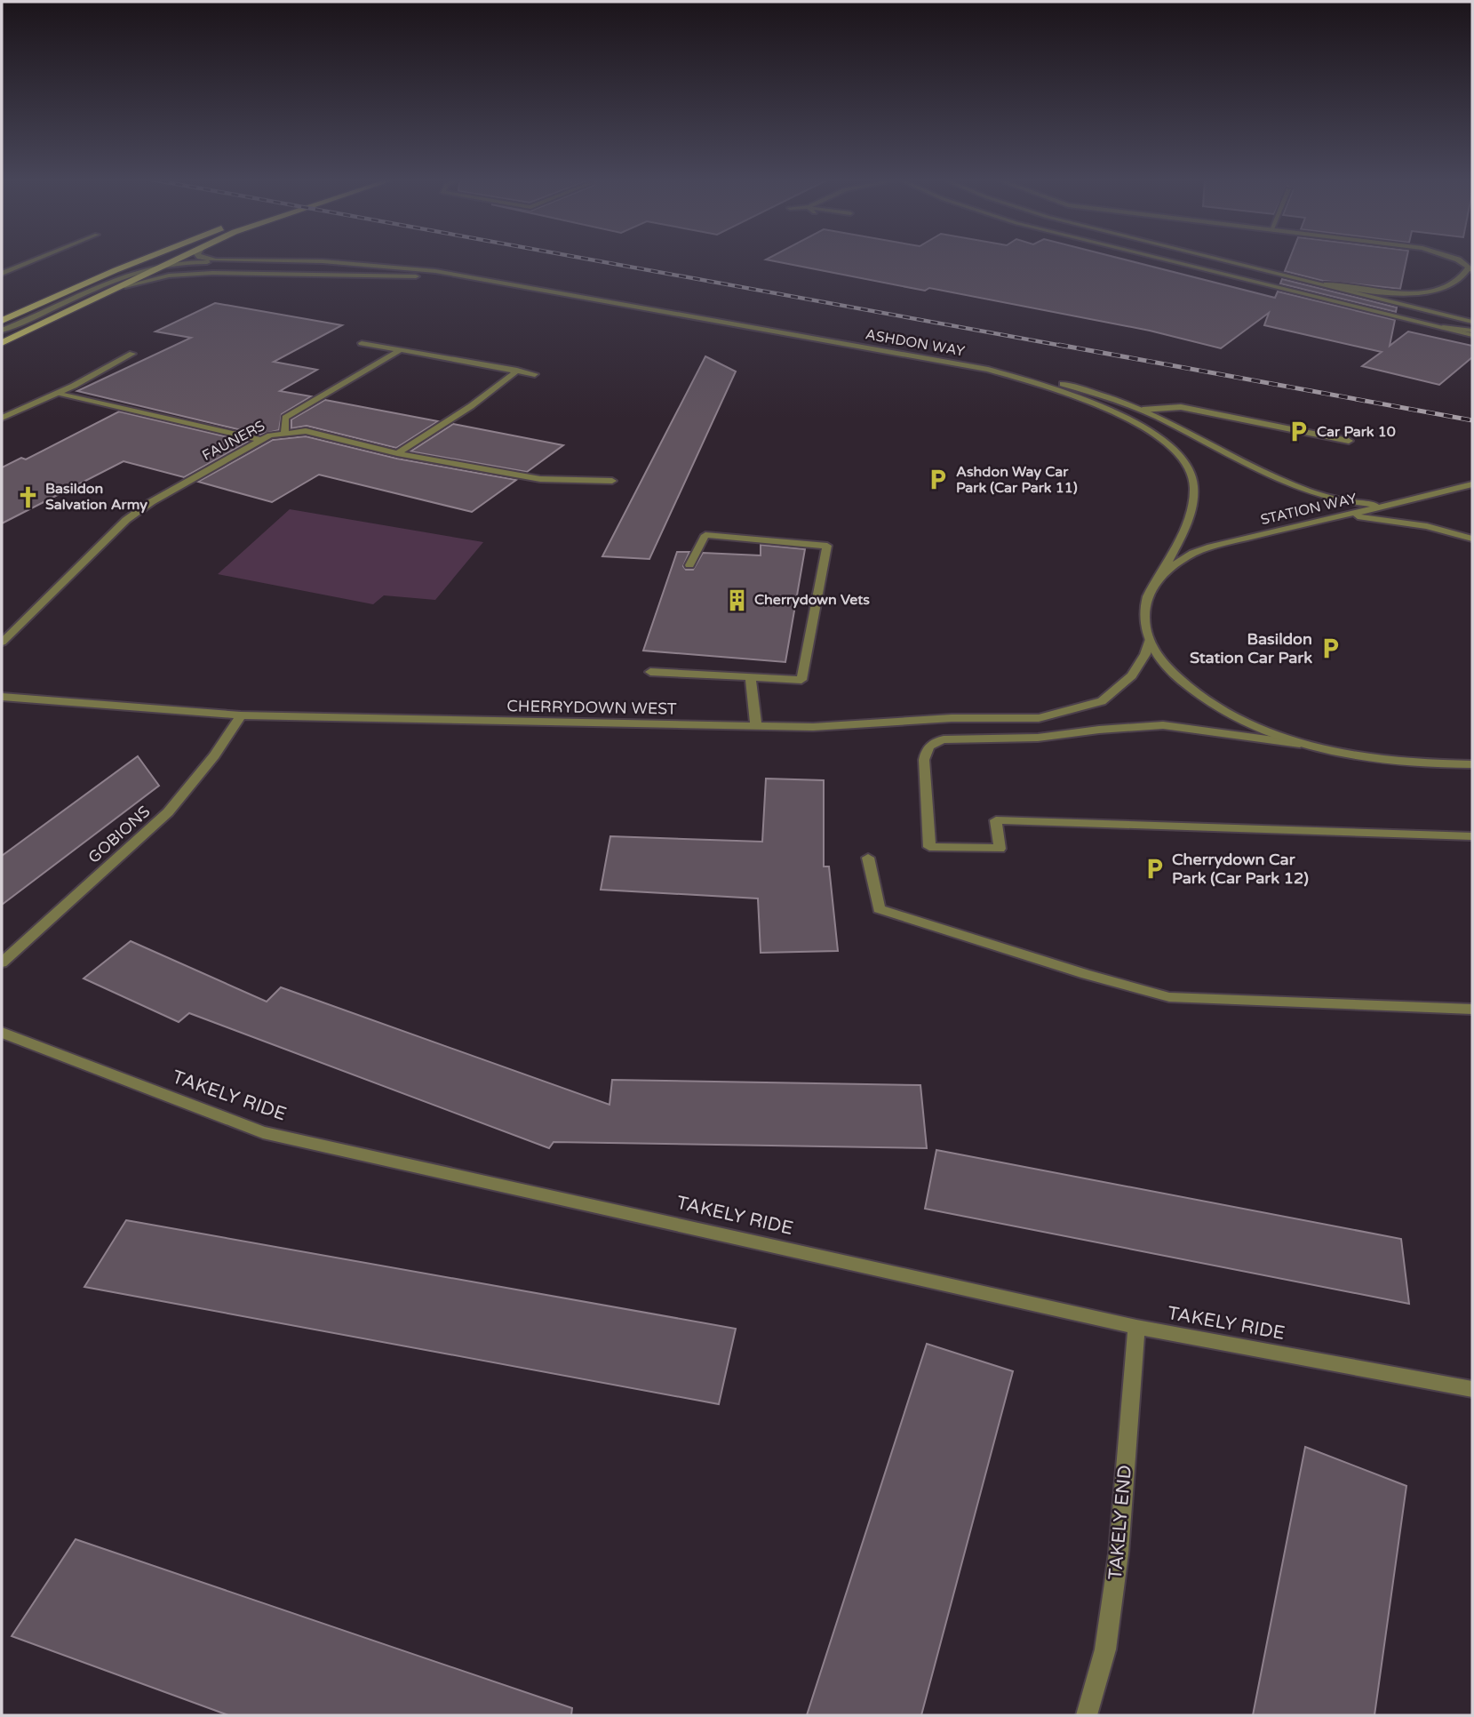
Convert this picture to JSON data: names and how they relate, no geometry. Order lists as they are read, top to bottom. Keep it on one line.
{"streets":{"street":["ASHDON WAY","FAUNERS","STATION WAY","CHERRYDOWN WEST","GOBIONS","TAKELY RIDE","TAKELY END"]},"crossings":[["ASHDON WAY","STATION WAY"],["ASHDON WAY","CHERRYDOWN WEST"],["CHERRYDOWN WEST","GOBIONS"],["TAKELY RIDE","TAKELY END"]],"places":{"parking":["Car Park 10","Ashdon Way Car Park (Car Park 11)","Basildon Station Car Park","Cherrydown Car Park (Car Park 12)"],"church":["Basildon Salvation Army"],"building":["Cherrydown Vets"]}}
